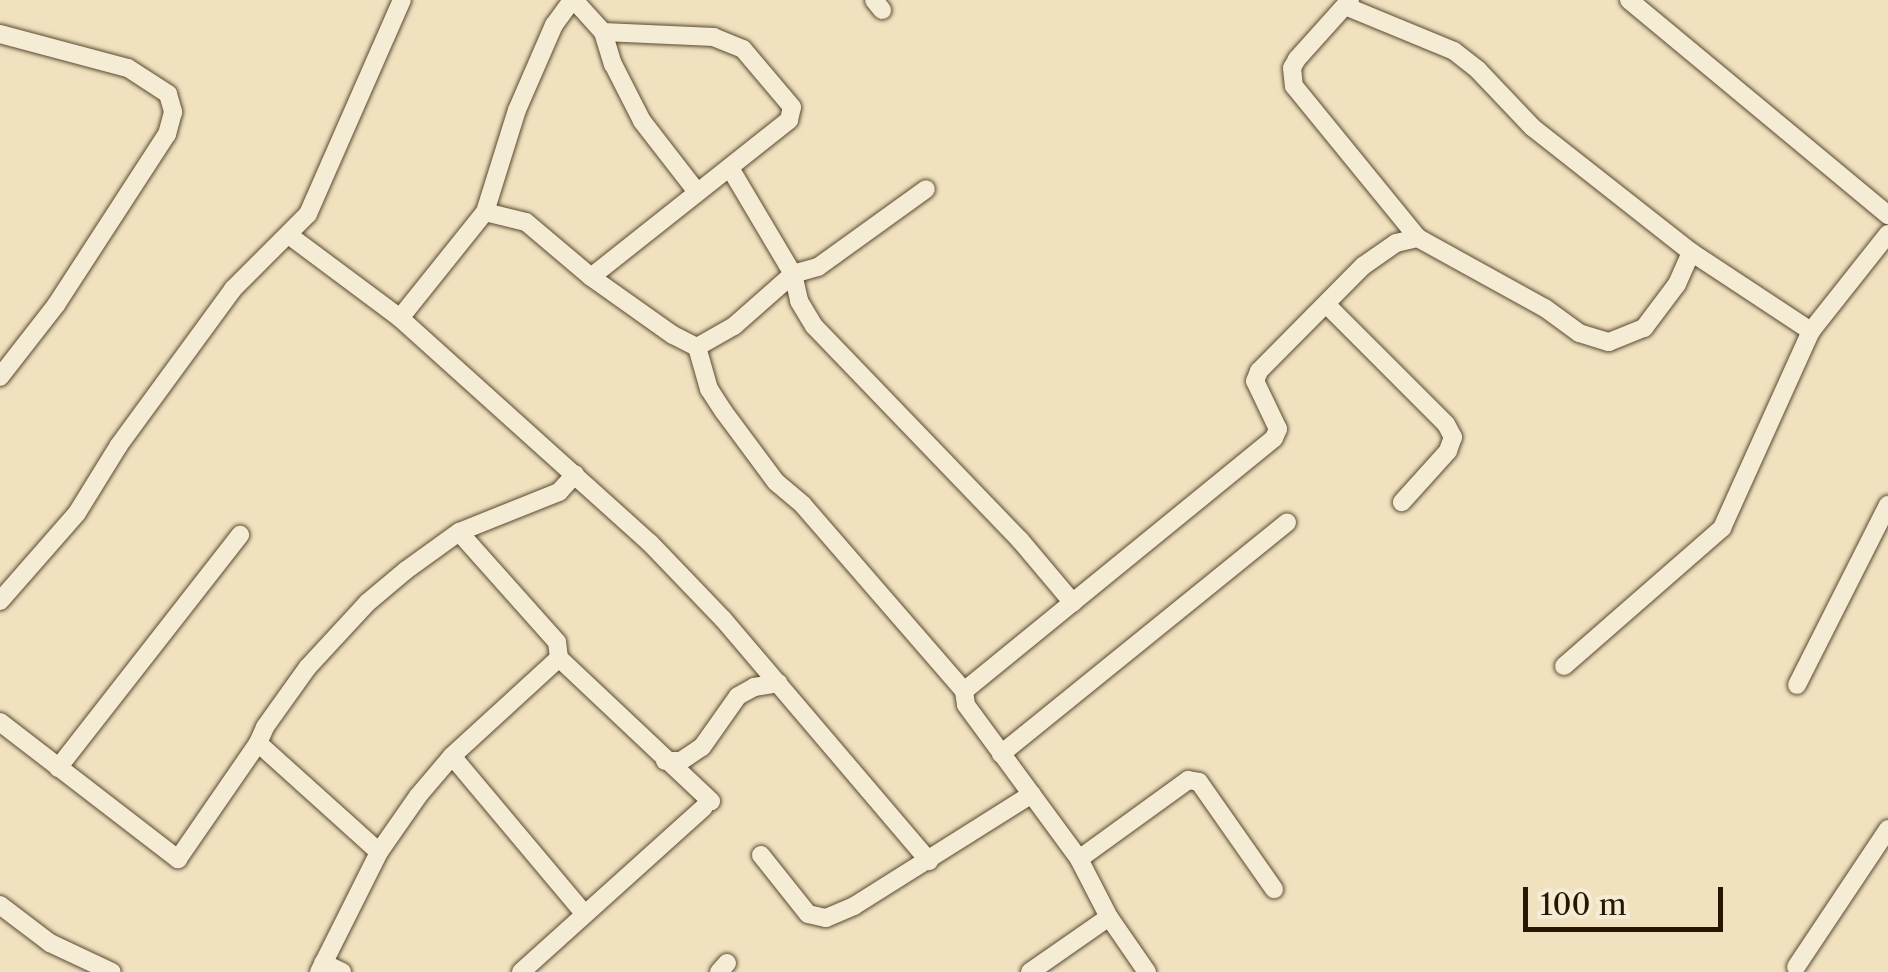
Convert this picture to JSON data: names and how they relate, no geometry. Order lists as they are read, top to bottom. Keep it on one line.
{"scale_bar":"100 m"}
